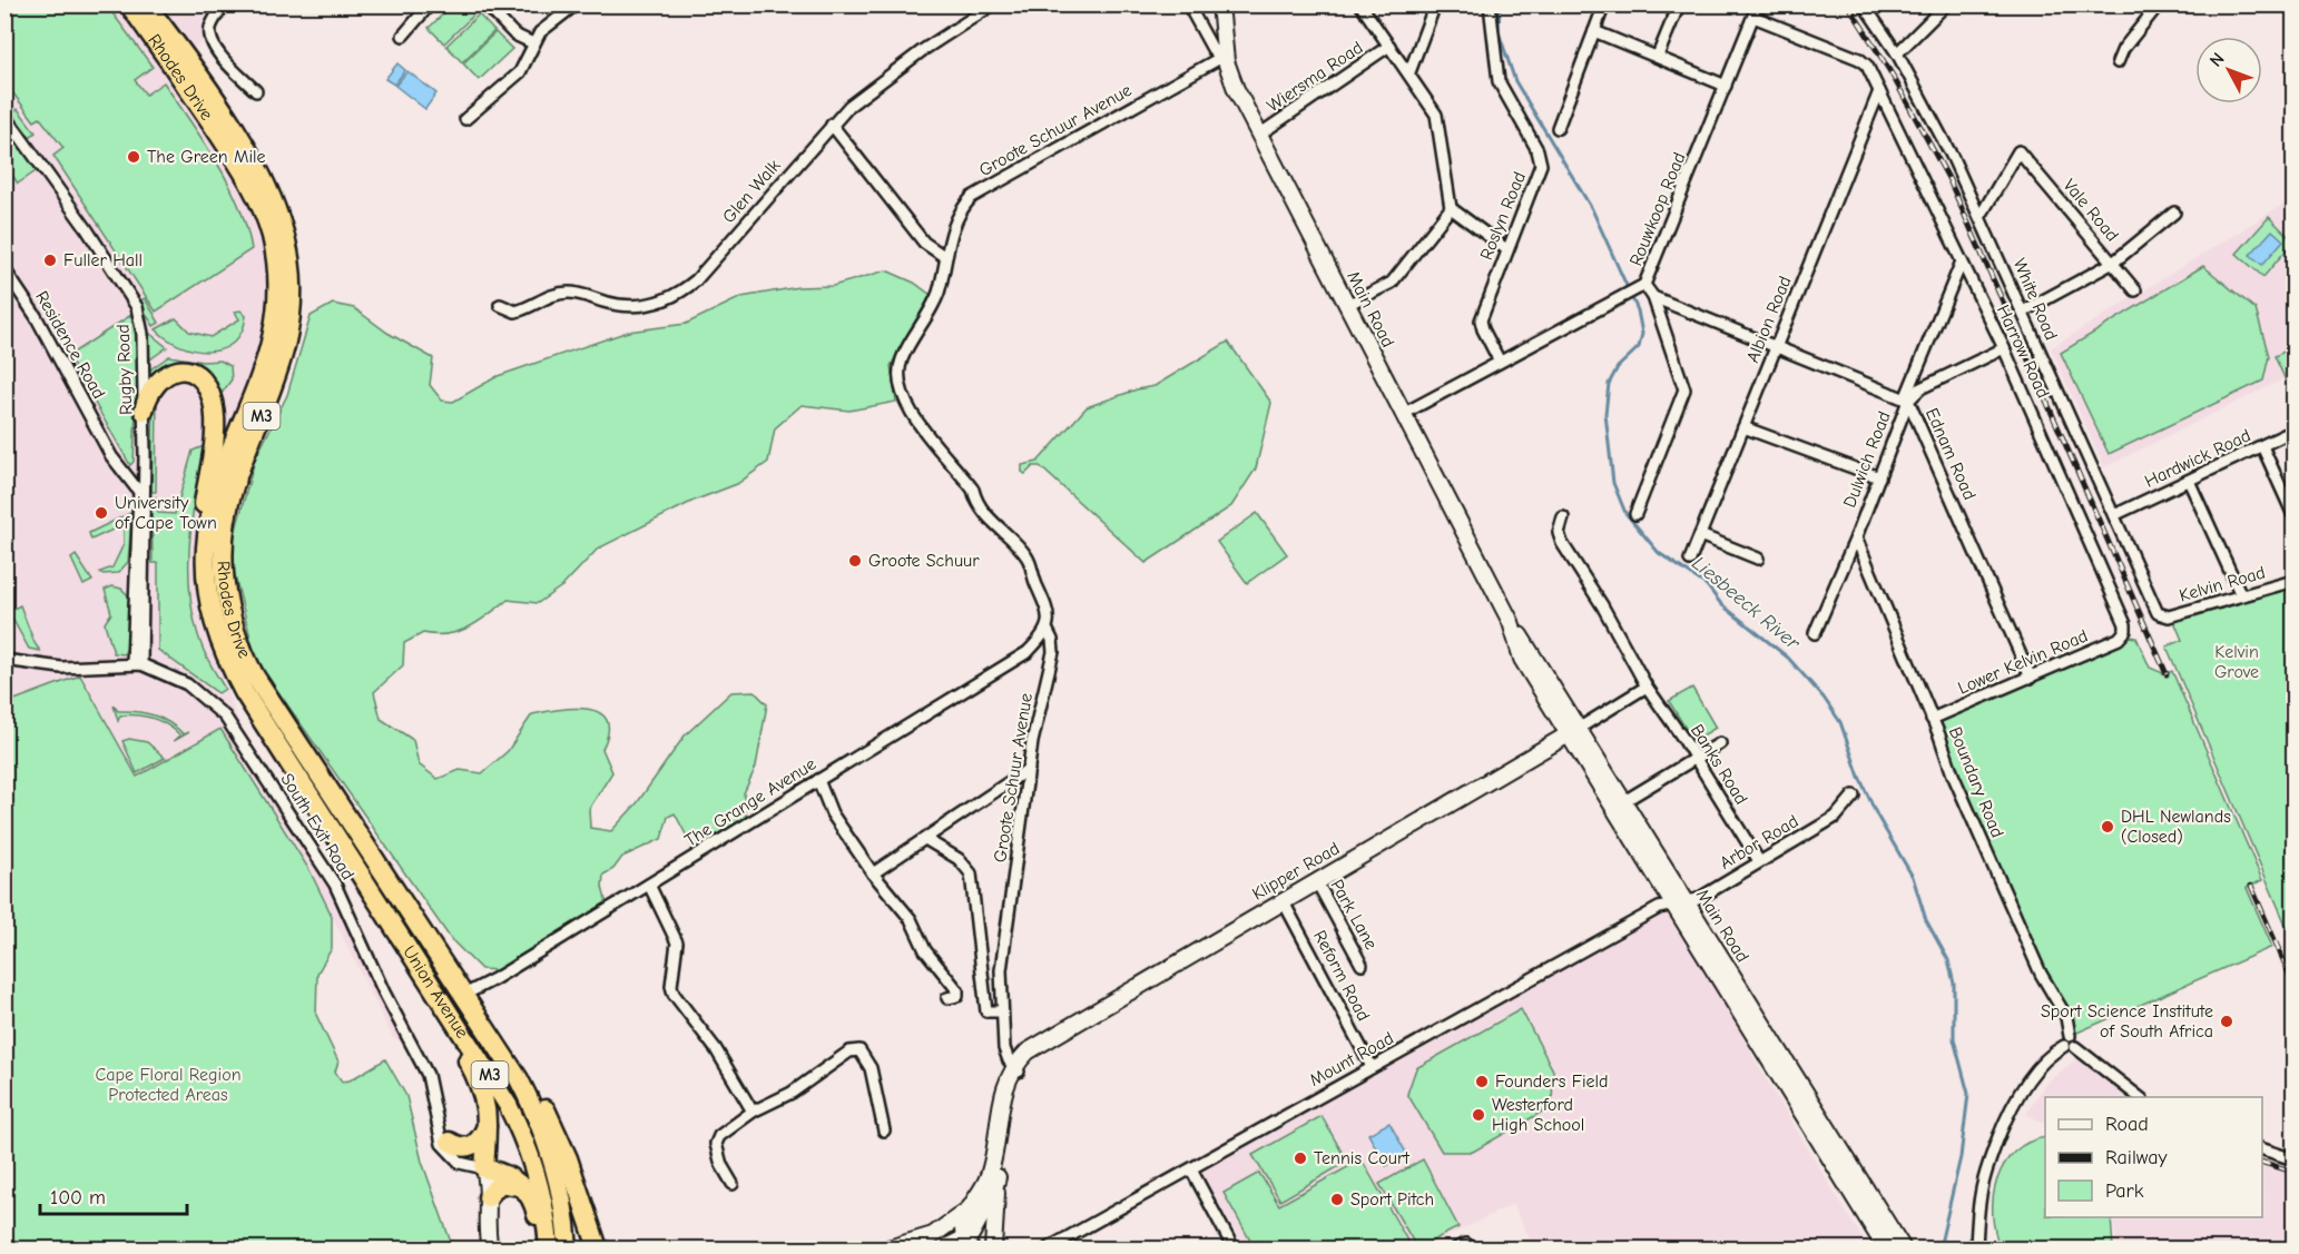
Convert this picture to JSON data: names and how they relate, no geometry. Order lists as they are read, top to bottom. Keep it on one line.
{"streets":{"highway":["Rhodes Drive","M3","Union Avenue"],"main road":["Main Road","Klipper Road"],"street":["Wiersma Road","Groote Schuur Avenue","Glen Walk","Rouwkoop Road","Vale Road","Roslyn Road","White Road","Albion Road","Residence Road","Harrow Road","Rugby Road","Ednam Road","Hardwick Road","Dulwich Road","Kelvin Road","Lower Kelvin Road","Banks Road","Boundary Road","The Grange Avenue","South Exit Road","Arbor Road","Park Lane","Reform Road","Mount Road"]},"crossings":[["Wiersma Road","Main Road"],["Rhodes Drive","The Grange Avenue"],["Rhodes Drive","Union Avenue"],["Groote Schuur Avenue","Main Road"],["Groote Schuur Avenue","The Grange Avenue"],["Groote Schuur Avenue","Klipper Road"],["Rouwkoop Road","Roslyn Road"],["Rouwkoop Road","Main Road"],["Rouwkoop Road","Harrow Road"],["Vale Road","White Road"],["White Road","Hardwick Road"],["White Road","Kelvin Road"],["Main Road","Arbor Road"],["Main Road","Klipper Road"],["Main Road","Mount Road"],["Albion Road","Harrow Road"],["Albion Road","Ednam Road"],["Harrow Road","Dulwich Road"],["Harrow Road","Lower Kelvin Road"],["Rugby Road","South Exit Road"],["Ednam Road","Dulwich Road"],["Ednam Road","Lower Kelvin Road"],["Dulwich Road","Boundary Road"],["Lower Kelvin Road","Boundary Road"],["Banks Road","Arbor Road"],["The Grange Avenue","Union Avenue"],["Arbor Road","Mount Road"],["Klipper Road","Park Lane"],["Klipper Road","Reform Road"],["Reform Road","Mount Road"]],"water":["Liesbeeck River"],"parks":["Kelvin Grove","Cape Floral Region Protected Areas"],"places":["The Green Mile","Fuller Hall","University of Cape Town","Groote Schuur","DHL Newlands (Closed)","Sport Science Institute of South Africa","Founders Field","Westerford High School","Tennis Court","Sport Pitch"],"legend":["Road","Railway","Park"],"scale_bar":"100 m","north":"top left"}
